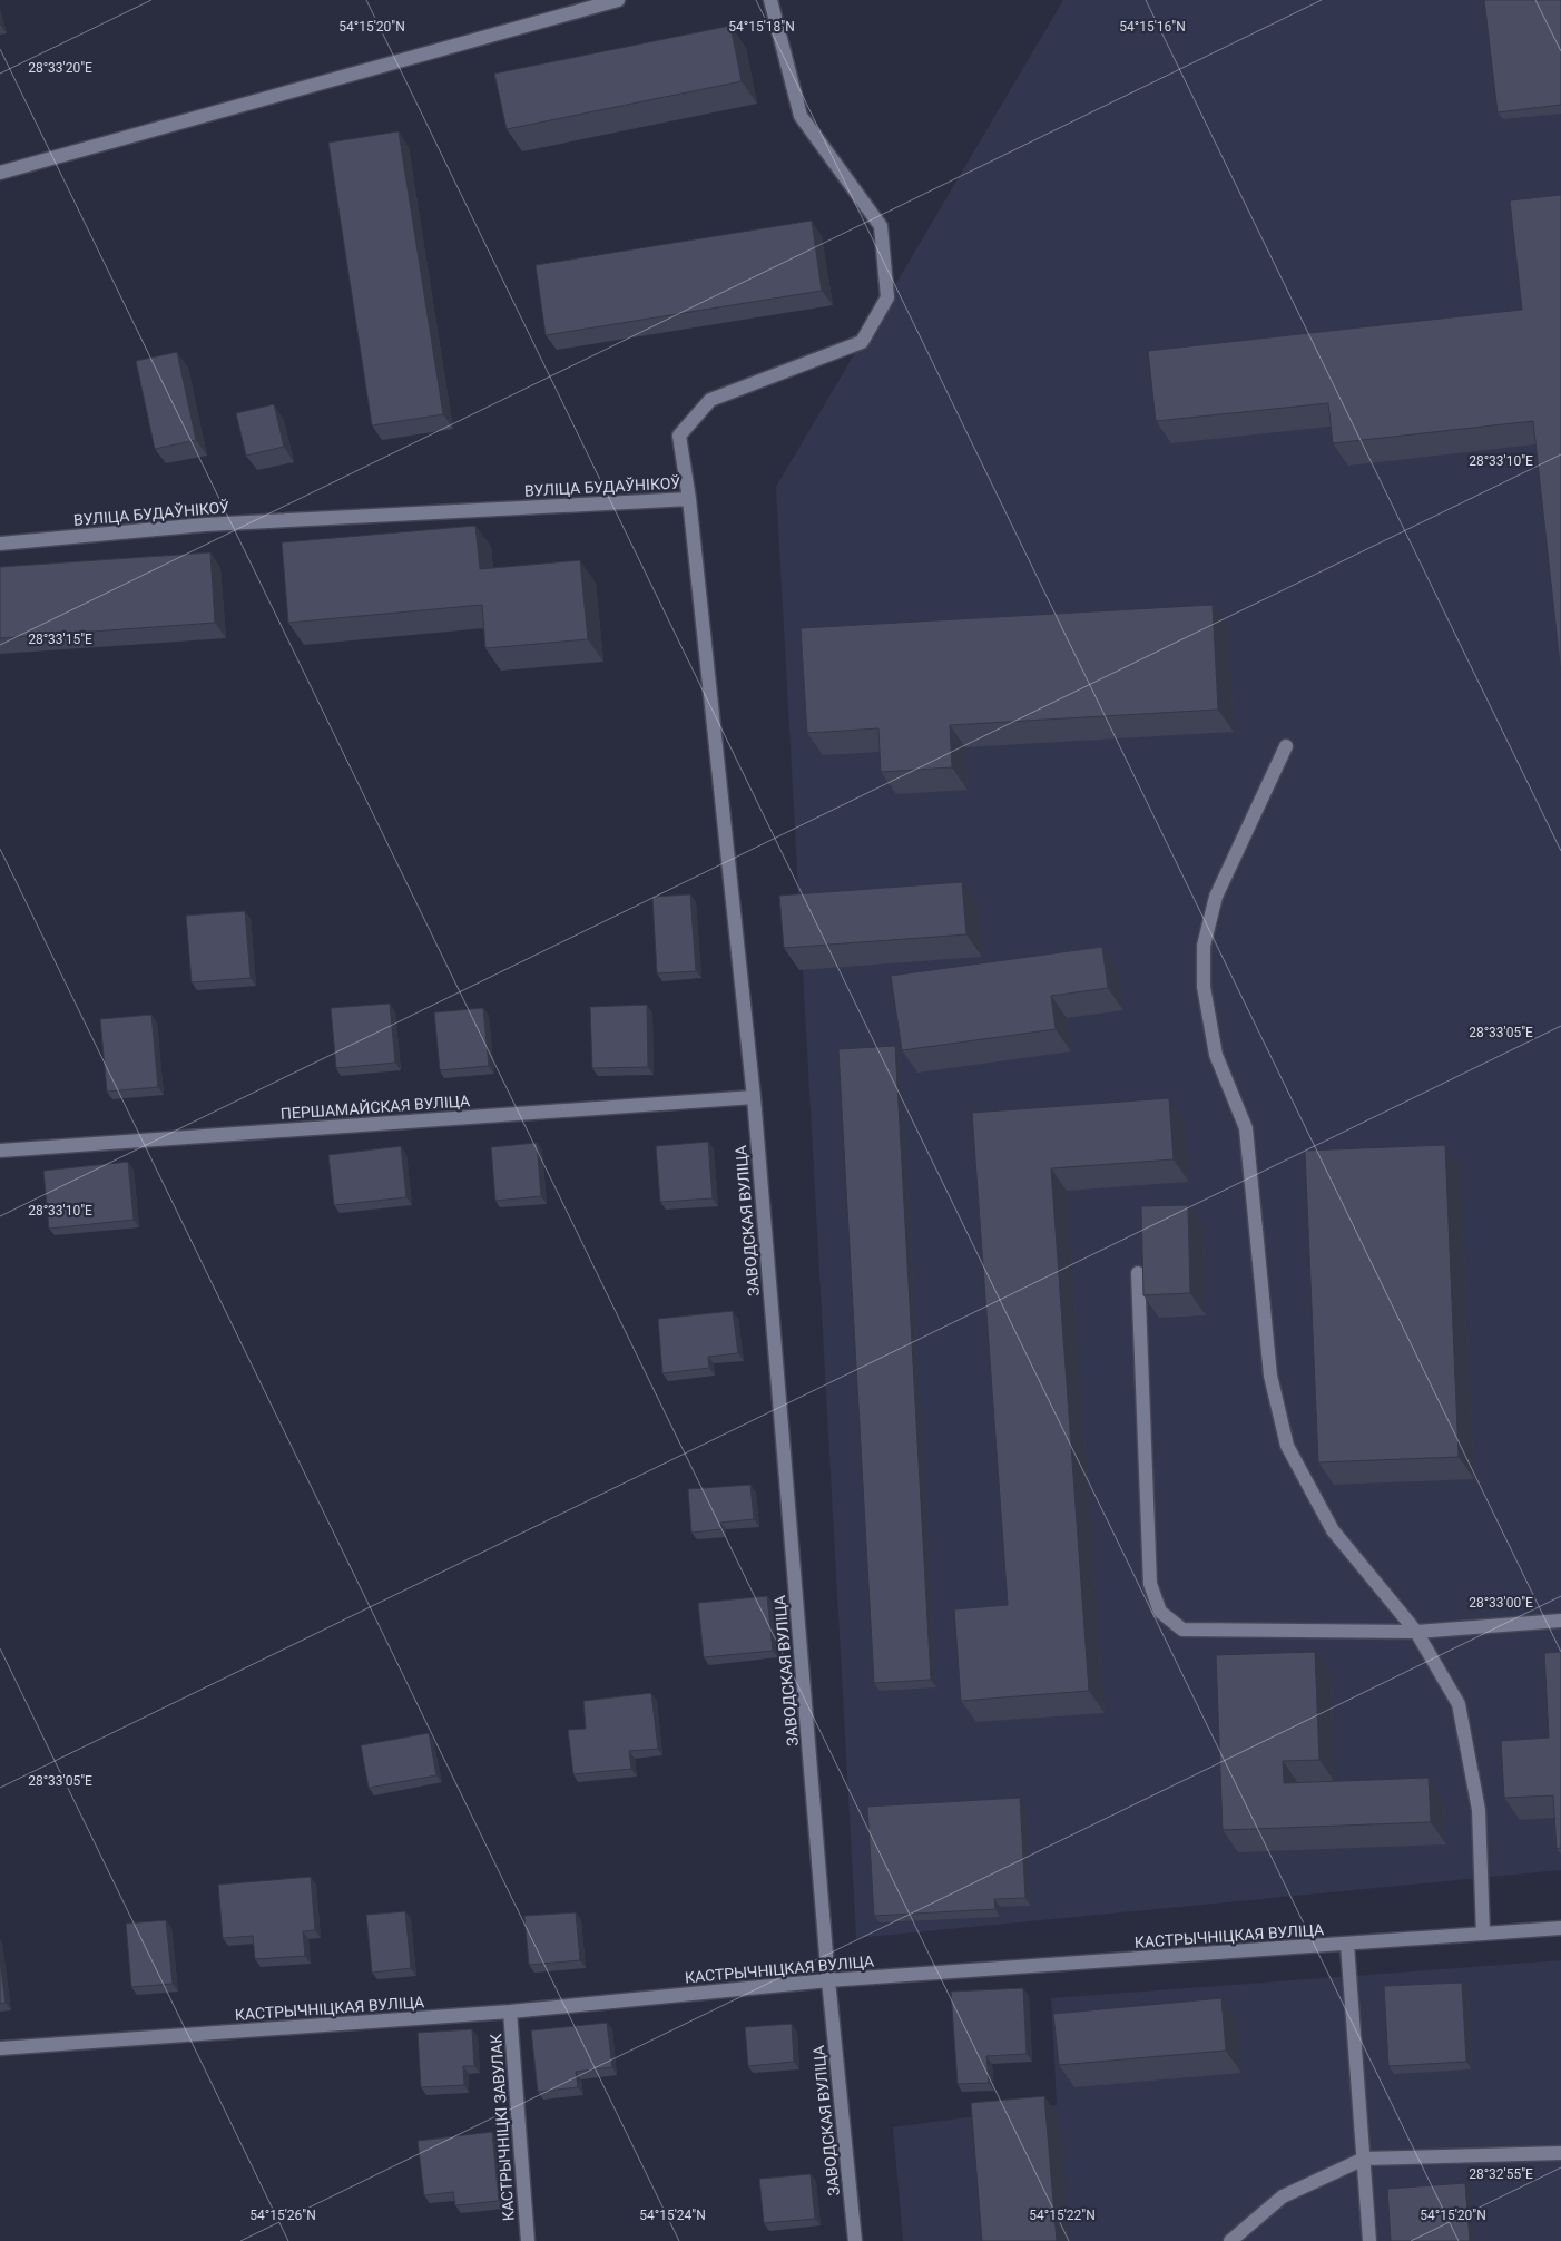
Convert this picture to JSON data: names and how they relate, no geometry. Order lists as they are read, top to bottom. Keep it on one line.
{"streets":{"street":["ВУЛІЦА БУДАЎНІКОЎ","ПЕРШАМАЙСКАЯ ВУЛІЦА","ЗАВОДСКАЯ ВУЛІЦА","КАСТРЫЧНІЦКАЯ ВУЛІЦА","КАСТРЫЧНІЦКІ ЗАВУЛАК"]},"crossings":[["ВУЛІЦА БУДАЎНІКОЎ","ЗАВОДСКАЯ ВУЛІЦА"],["ПЕРШАМАЙСКАЯ ВУЛІЦА","ЗАВОДСКАЯ ВУЛІЦА"],["ЗАВОДСКАЯ ВУЛІЦА","КАСТРЫЧНІЦКАЯ ВУЛІЦА"],["КАСТРЫЧНІЦКАЯ ВУЛІЦА","КАСТРЫЧНІЦКІ ЗАВУЛАК"]],"coordinates":["54°15'18\"N","54°15'16\"N","54°15'20\"N","28°33'20\"E","28°33'10\"E","28°33'15\"E","28°33'05\"E","28°33'00\"E","28°32'55\"E","54°15'26\"N","54°15'24\"N","54°15'22\"N"]}
